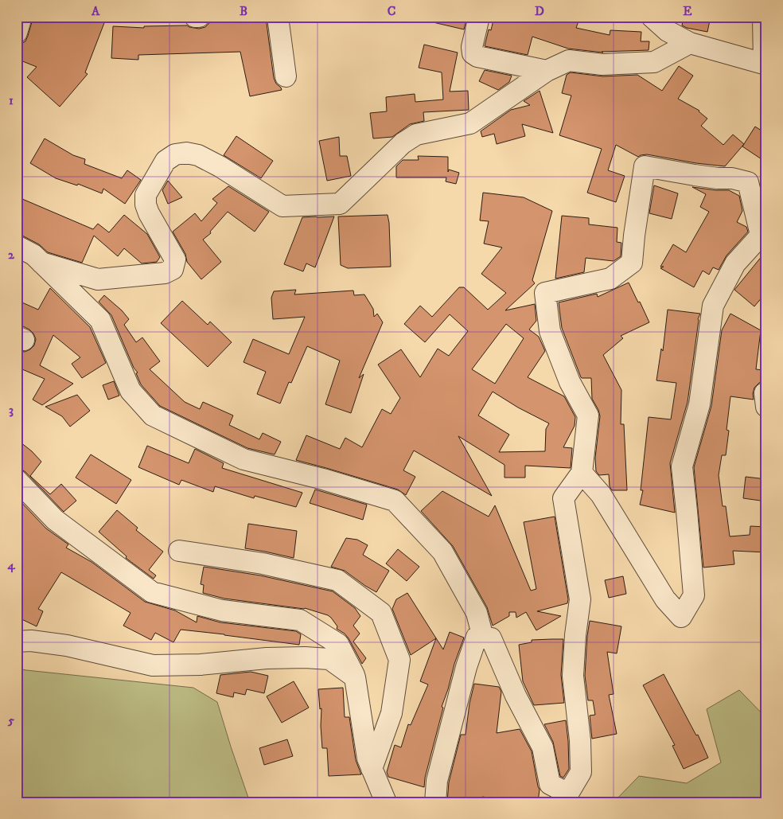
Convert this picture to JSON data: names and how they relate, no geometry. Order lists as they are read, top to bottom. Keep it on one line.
{"grid":{"columns":["A","B","C","D","E"],"rows":["1","2","3","4","5"]}}
